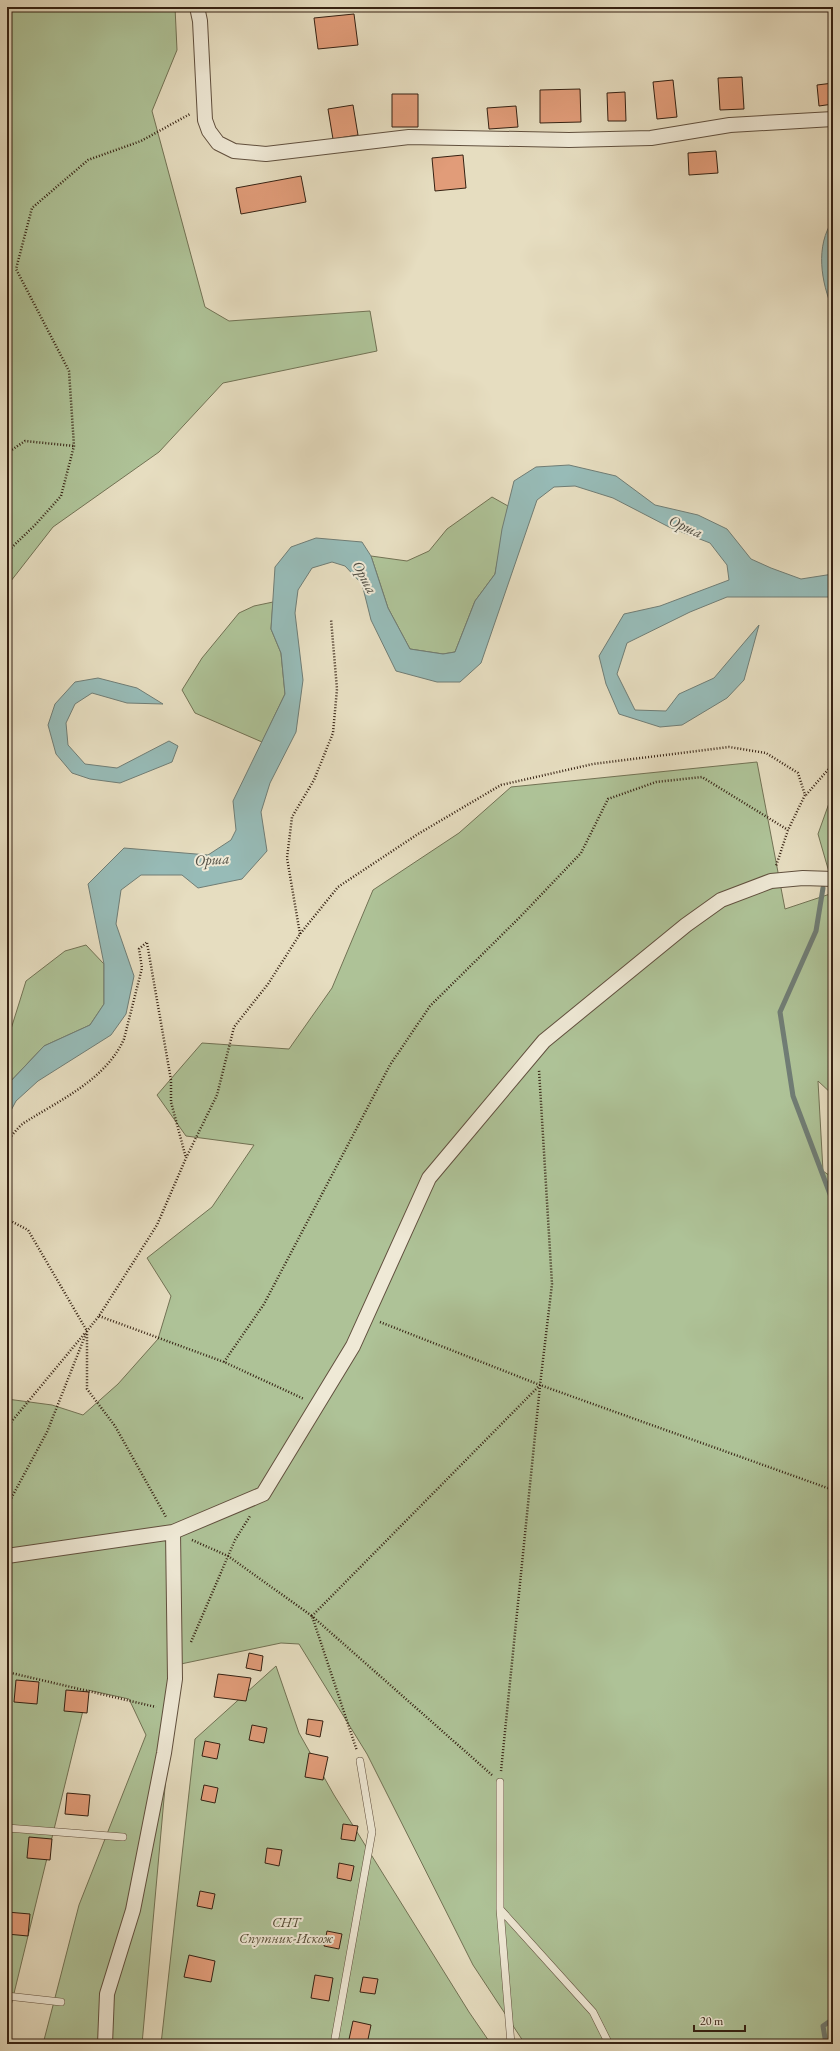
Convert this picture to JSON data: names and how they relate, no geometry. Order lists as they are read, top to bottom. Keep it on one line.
{"water":["Орша"],"parks":["СНТ Спутник-Искож"],"scale_bar":"20 m"}
